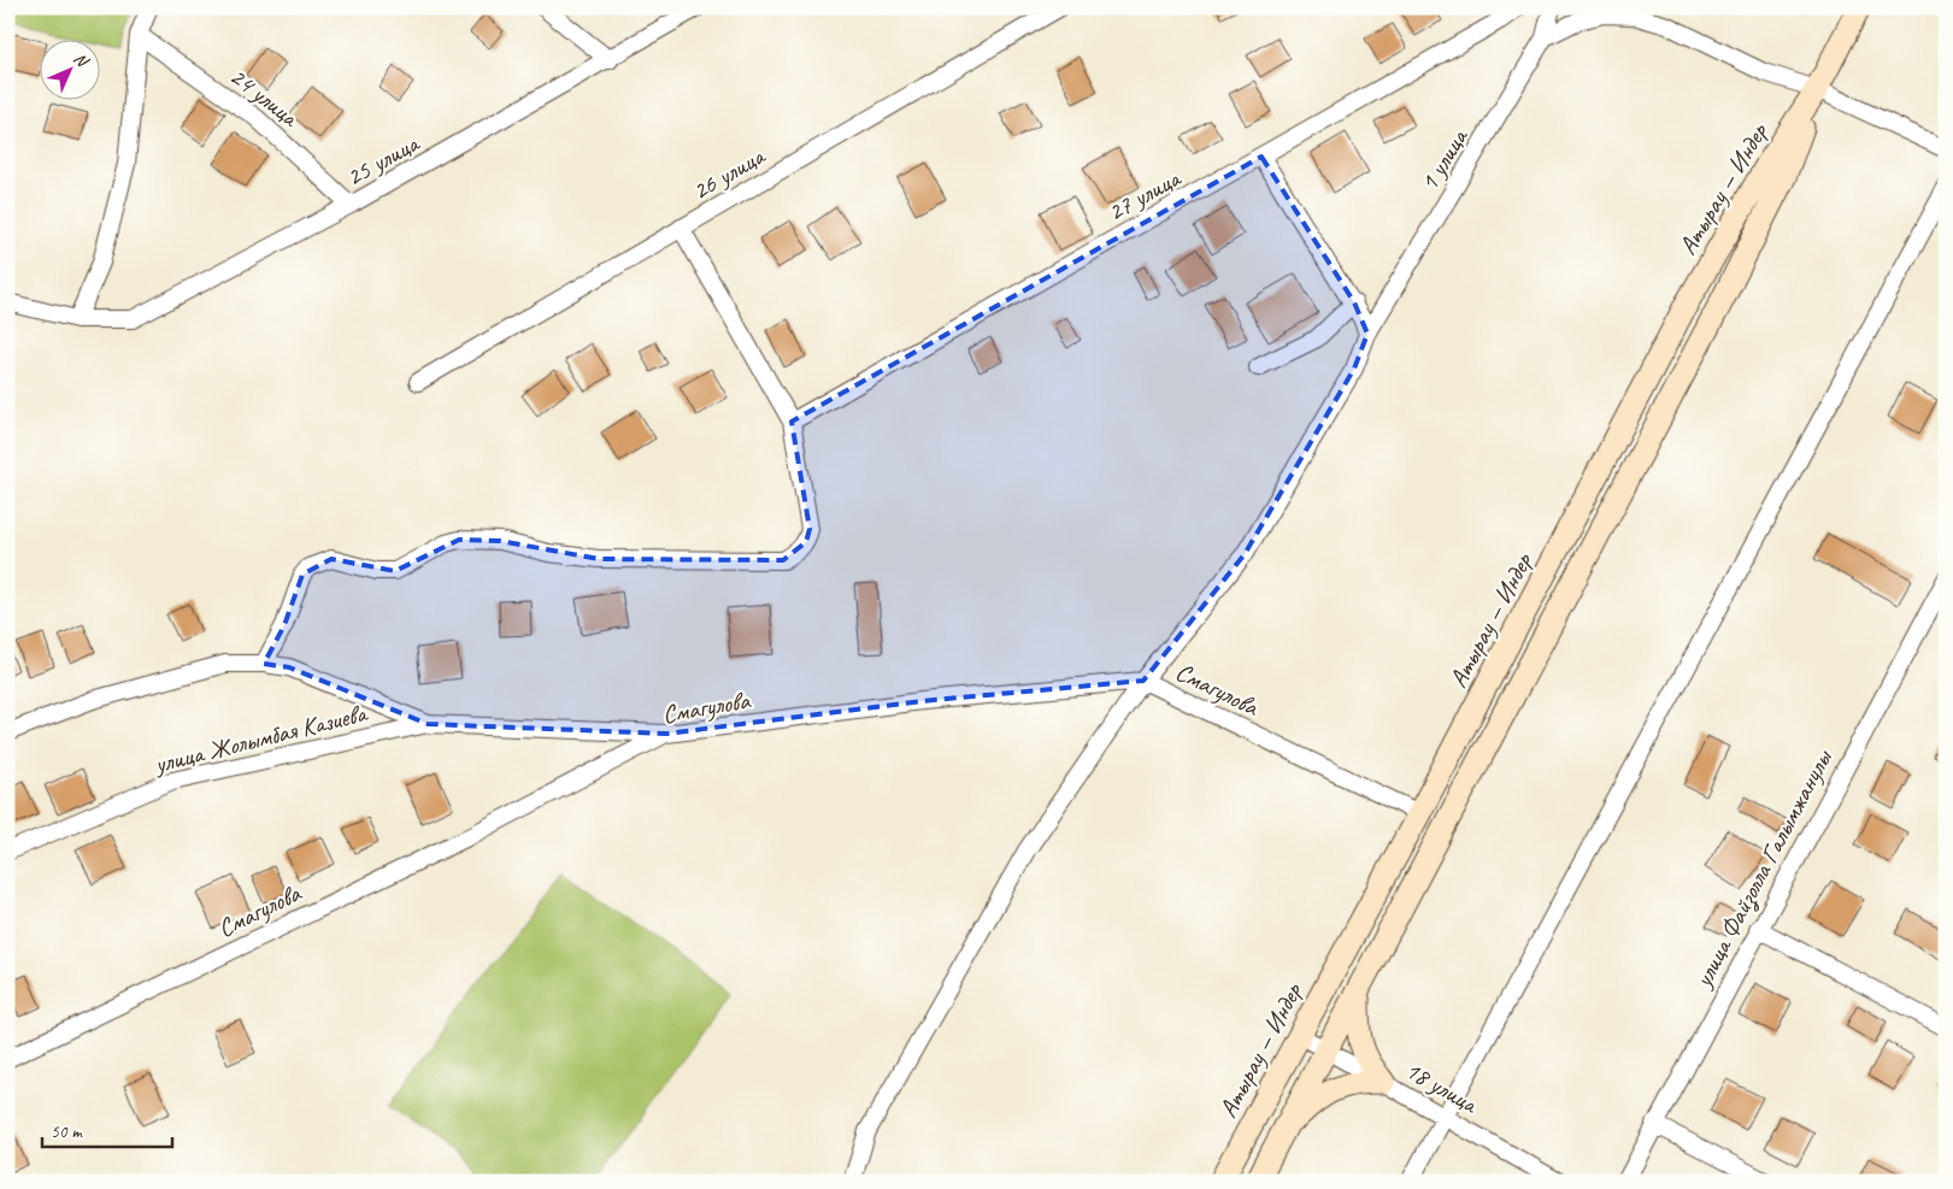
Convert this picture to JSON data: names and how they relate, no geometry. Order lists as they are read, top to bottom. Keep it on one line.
{"streets":{"main road":["Атырау — Индер"],"street":["24 улица","25 улица","1 улица","26 улица","27 улица","Смагулова","улица Жолымбая Казиева","улица Файзолла Галымжанулы","18 улица"]},"crossings":[["24 улица","25 улица"],["1 улица","Смагулова"],["Атырау — Индер","Смагулова"],["Атырау — Индер","18 улица"],["Смагулова","улица Жолымбая Казиева"]],"scale_bar":"50 m","north":"top right"}
